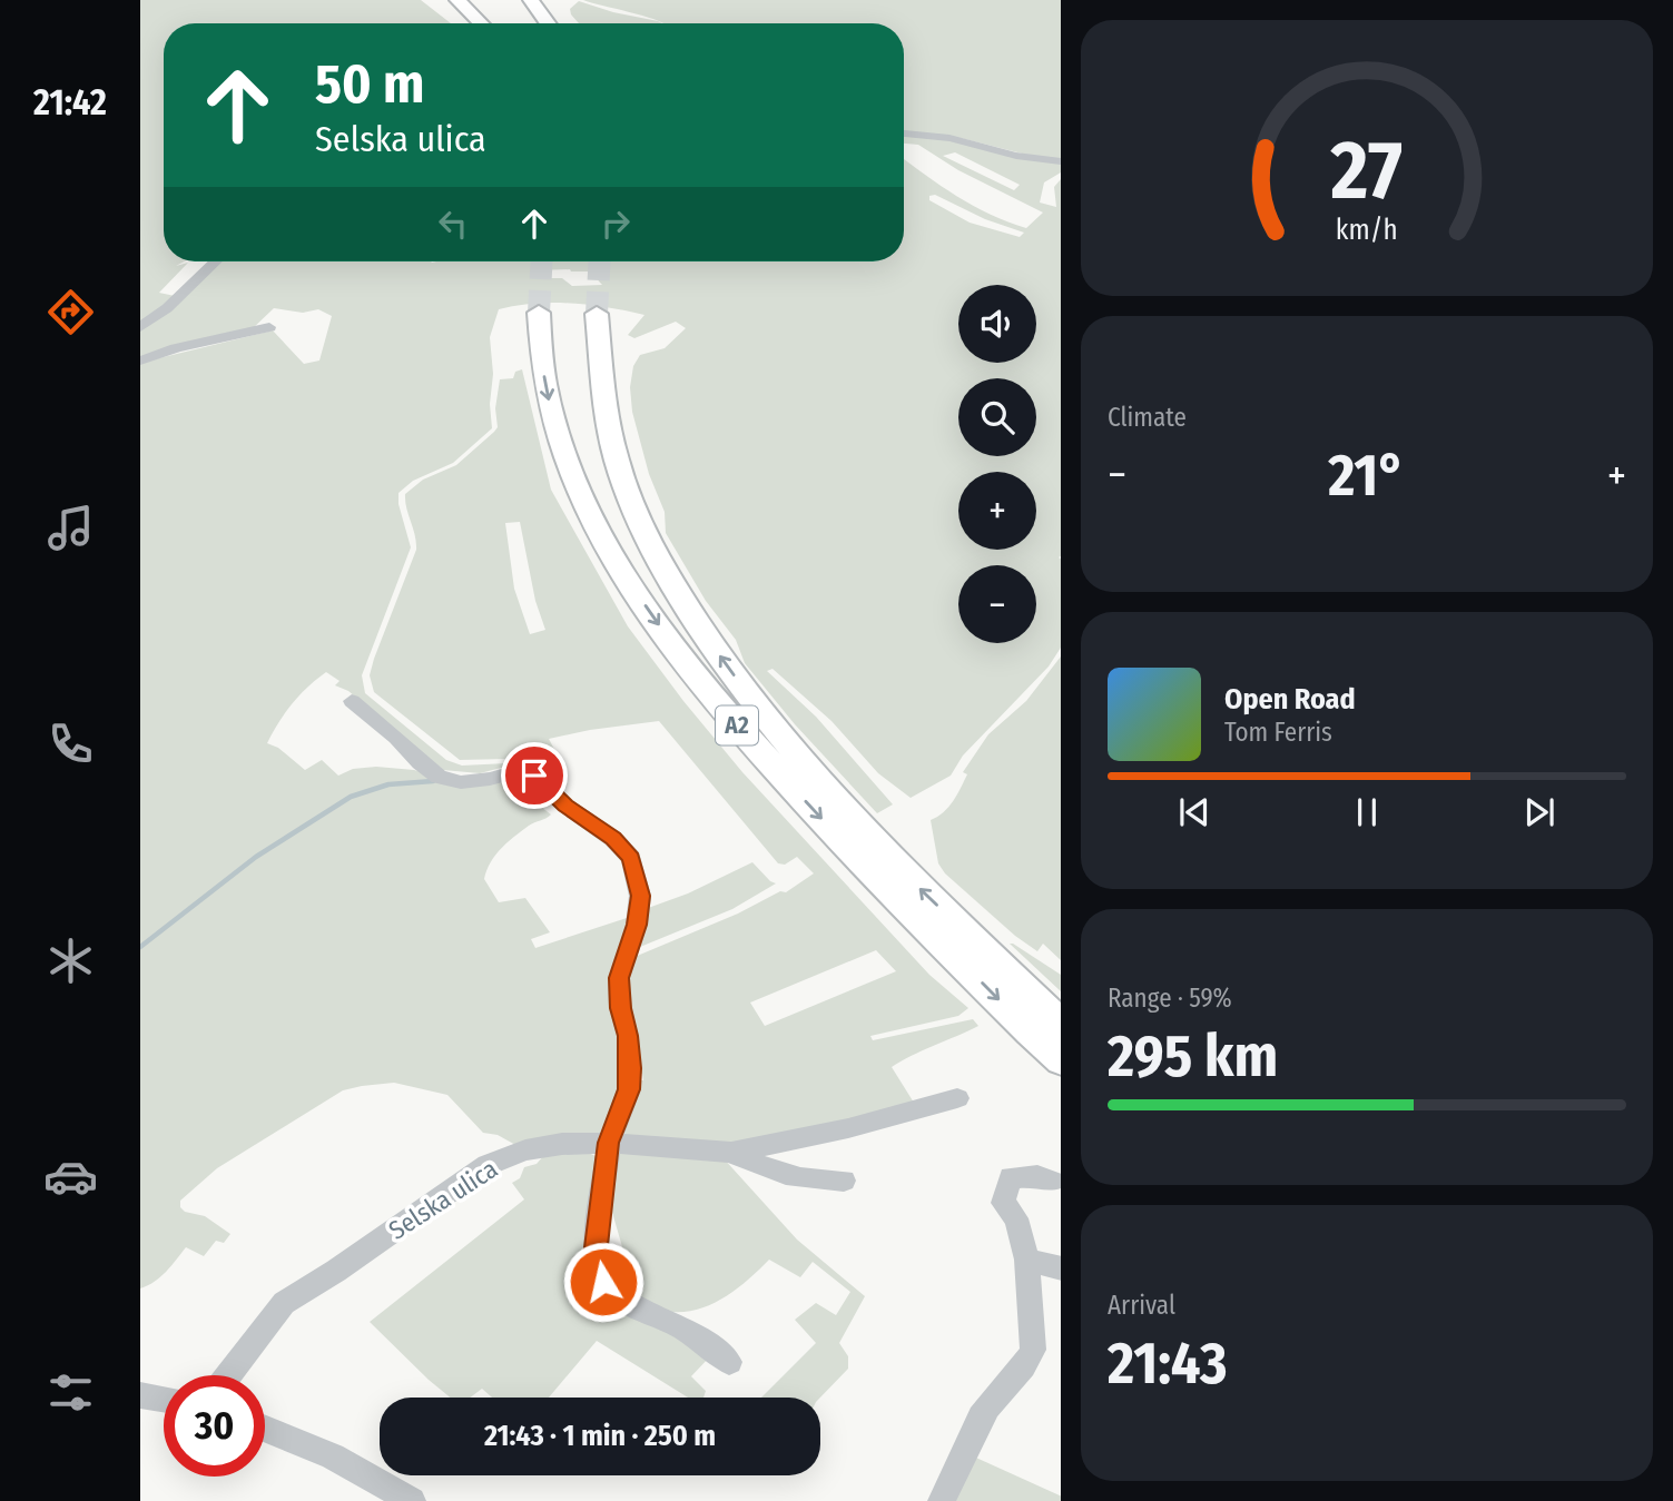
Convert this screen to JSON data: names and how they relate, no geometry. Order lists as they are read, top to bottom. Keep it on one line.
{"streets":{"highway":["A2"],"street":["Selska ulica"]},"page":{"tabs":"21:42","turn":["50 m","Selska ulica"],"map_buttons":["+","−"],"tile":["Climate",["Range · 59%","295 km"],["Arrival","21:43"]],"heat":["−","21°","+"],"song":["Open Road","Tom Ferris"],"limit":"30","trip":"21:43 · 1 min · 250 m","gauge":["27","km/h"]}}
